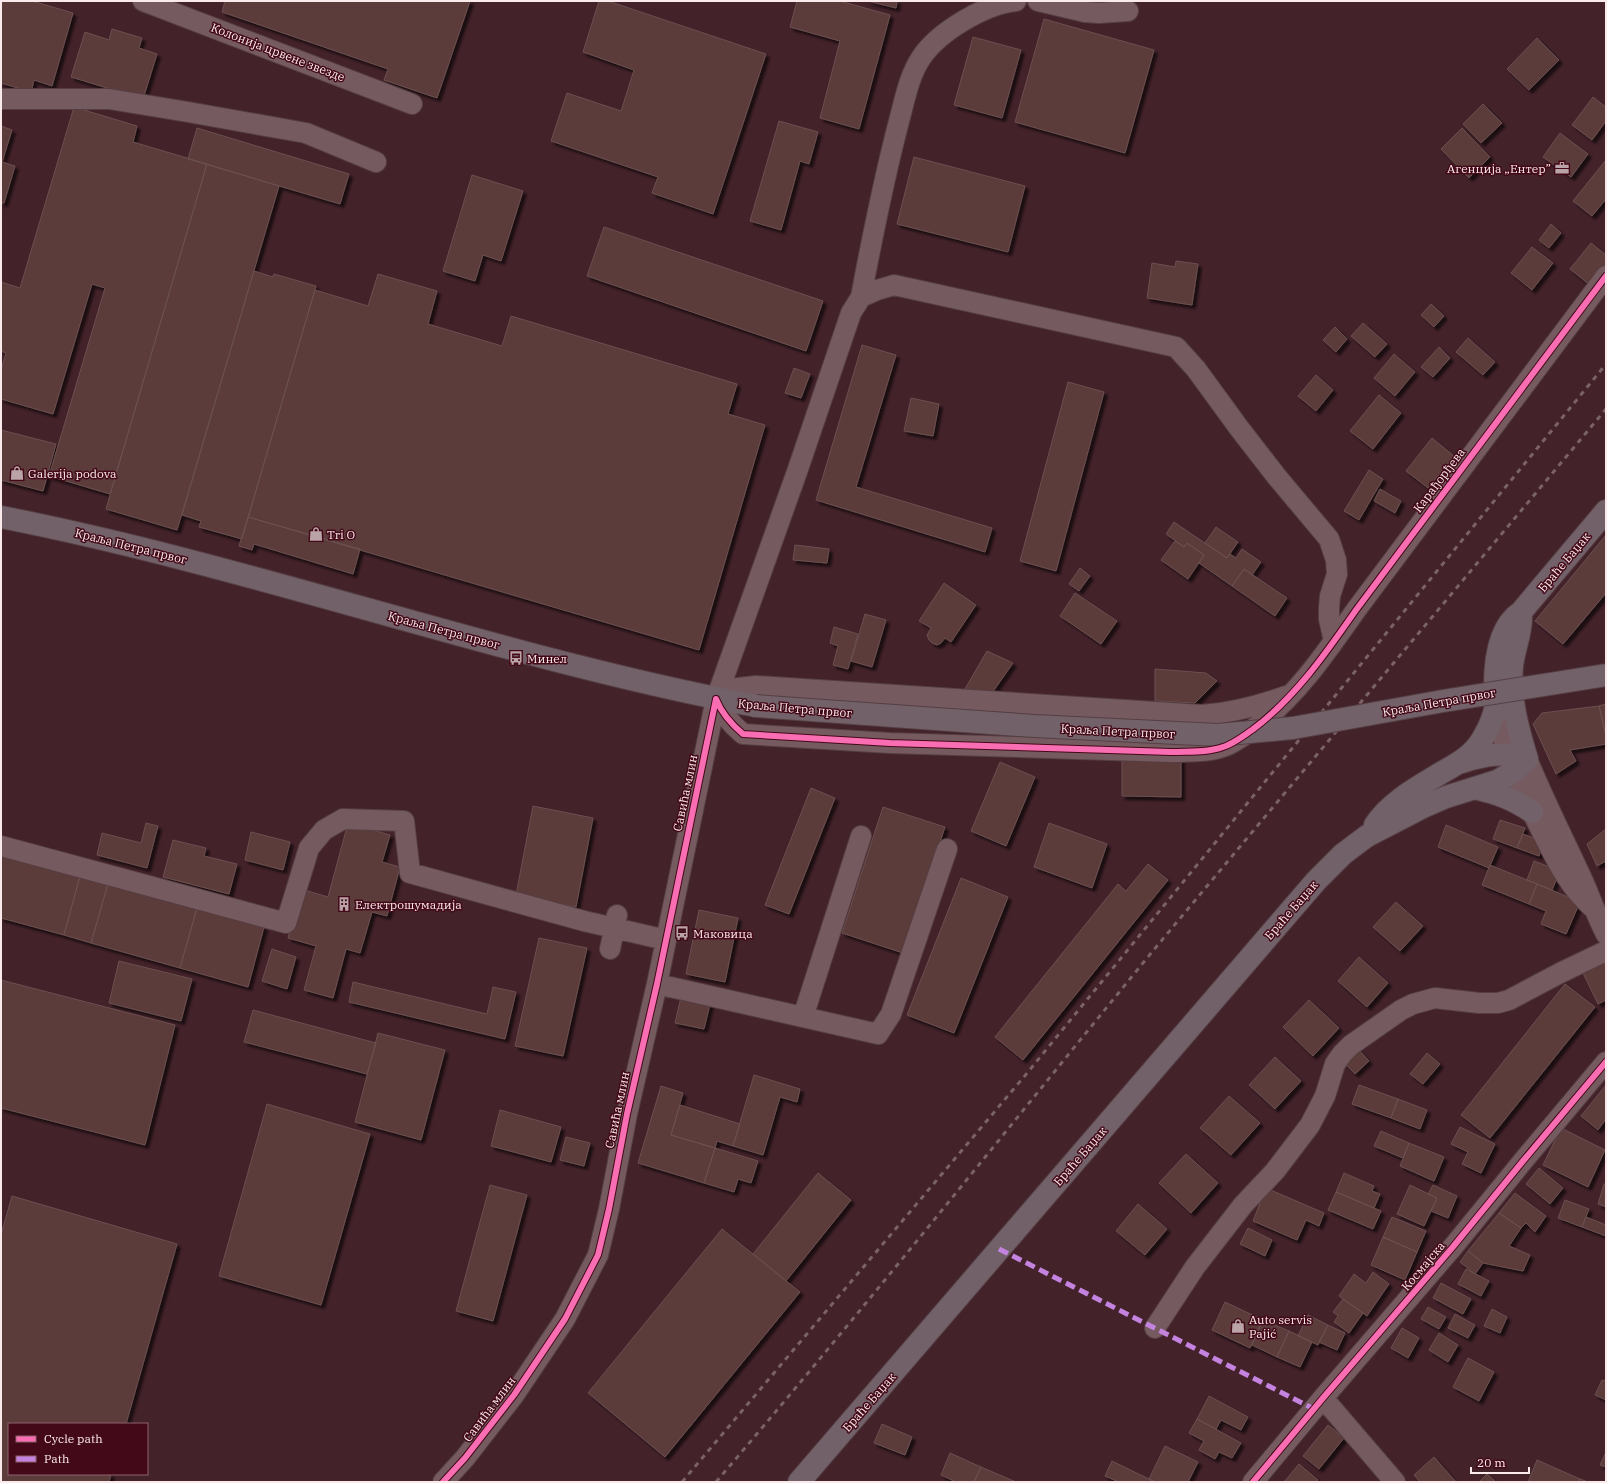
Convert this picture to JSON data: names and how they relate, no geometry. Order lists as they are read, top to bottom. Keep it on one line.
{"streets":{"main road":["Краља Петра првог","Браће Баџак"],"street":["Колонија црвене звезде","Карађорђева","Савића млин","Космајска"]},"crossings":[["Карађорђева","Краља Петра првог"],["Карађорђева","Савића млин"],["Краља Петра првог","Савића млин"]],"places":{"office":["Агенција „Ентер”"],"shop":["Galerija podova","Tri O","Auto servis Pajić"],"bus stop":["Минел","Маковица"],"building":["Електрошумадија"]},"legend":["Cycle path","Path"],"scale_bar":"20 m"}
